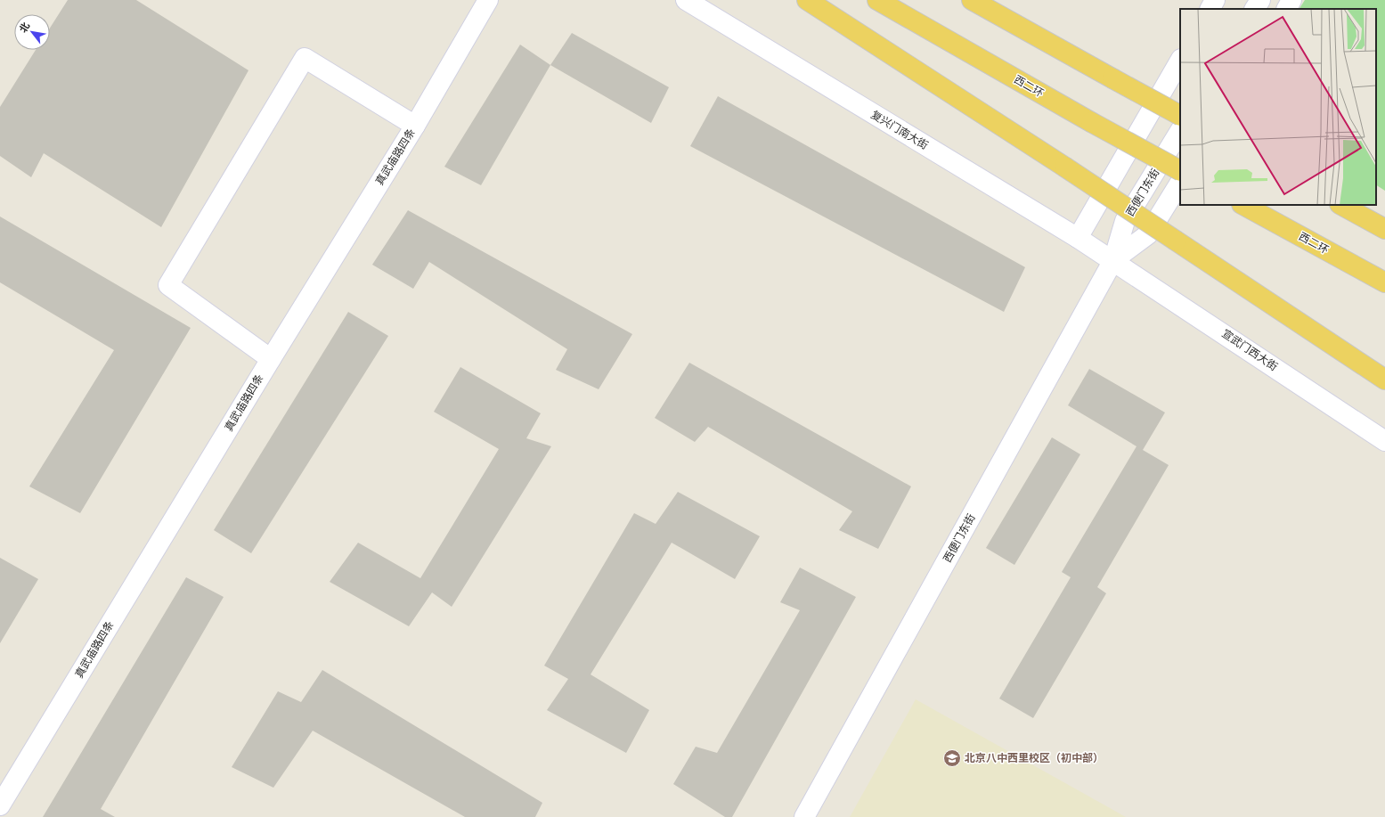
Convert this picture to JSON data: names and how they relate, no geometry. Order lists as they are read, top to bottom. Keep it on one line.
{"streets":{"highway":["西二环"],"street":["复兴门南大街","真武庙路四条","西便门东街","宣武门西大街"]},"crossings":[["复兴门南大街","西便门东街"],["复兴门南大街","宣武门西大街"],["西便门东街","宣武门西大街"]],"places":{"school or university":["北京八中西里校区（初中部）"]},"north":"top left"}
